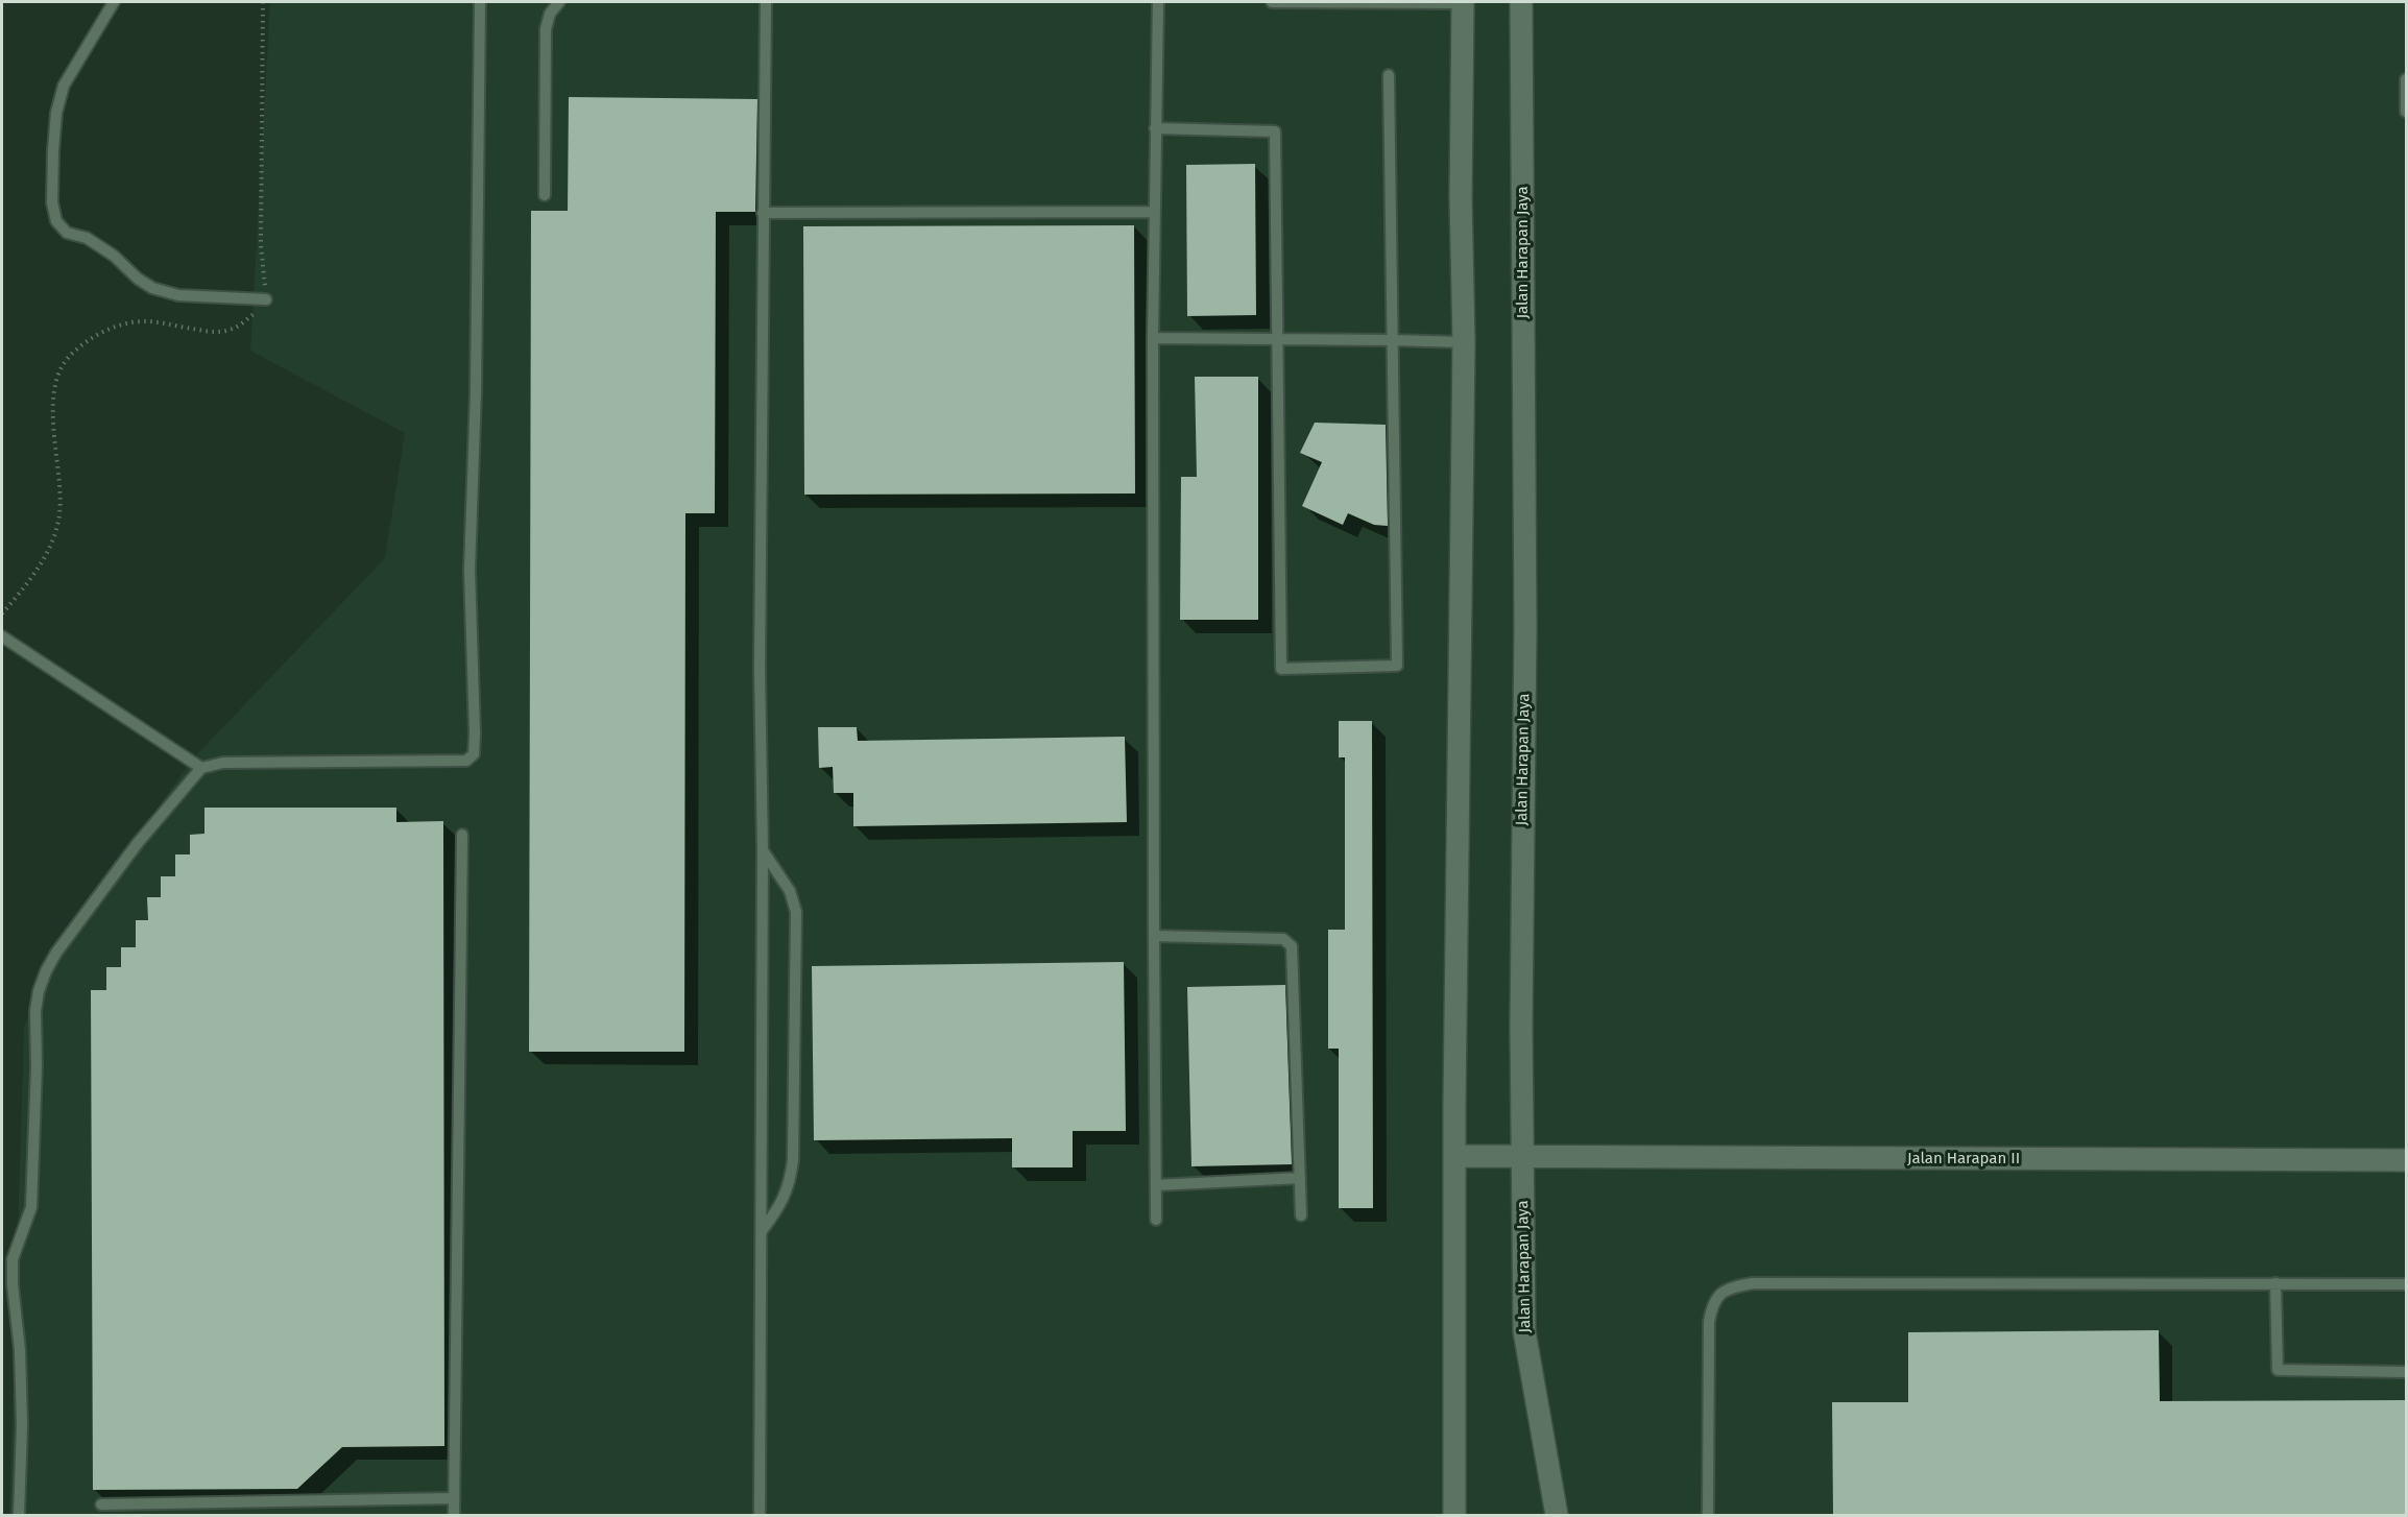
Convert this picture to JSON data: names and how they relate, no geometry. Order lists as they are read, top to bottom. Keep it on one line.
{"streets":{"street":["Jalan Harapan Jaya","Jalan Harapan II"]},"crossings":[["Jalan Harapan Jaya","Jalan Harapan II"]]}
